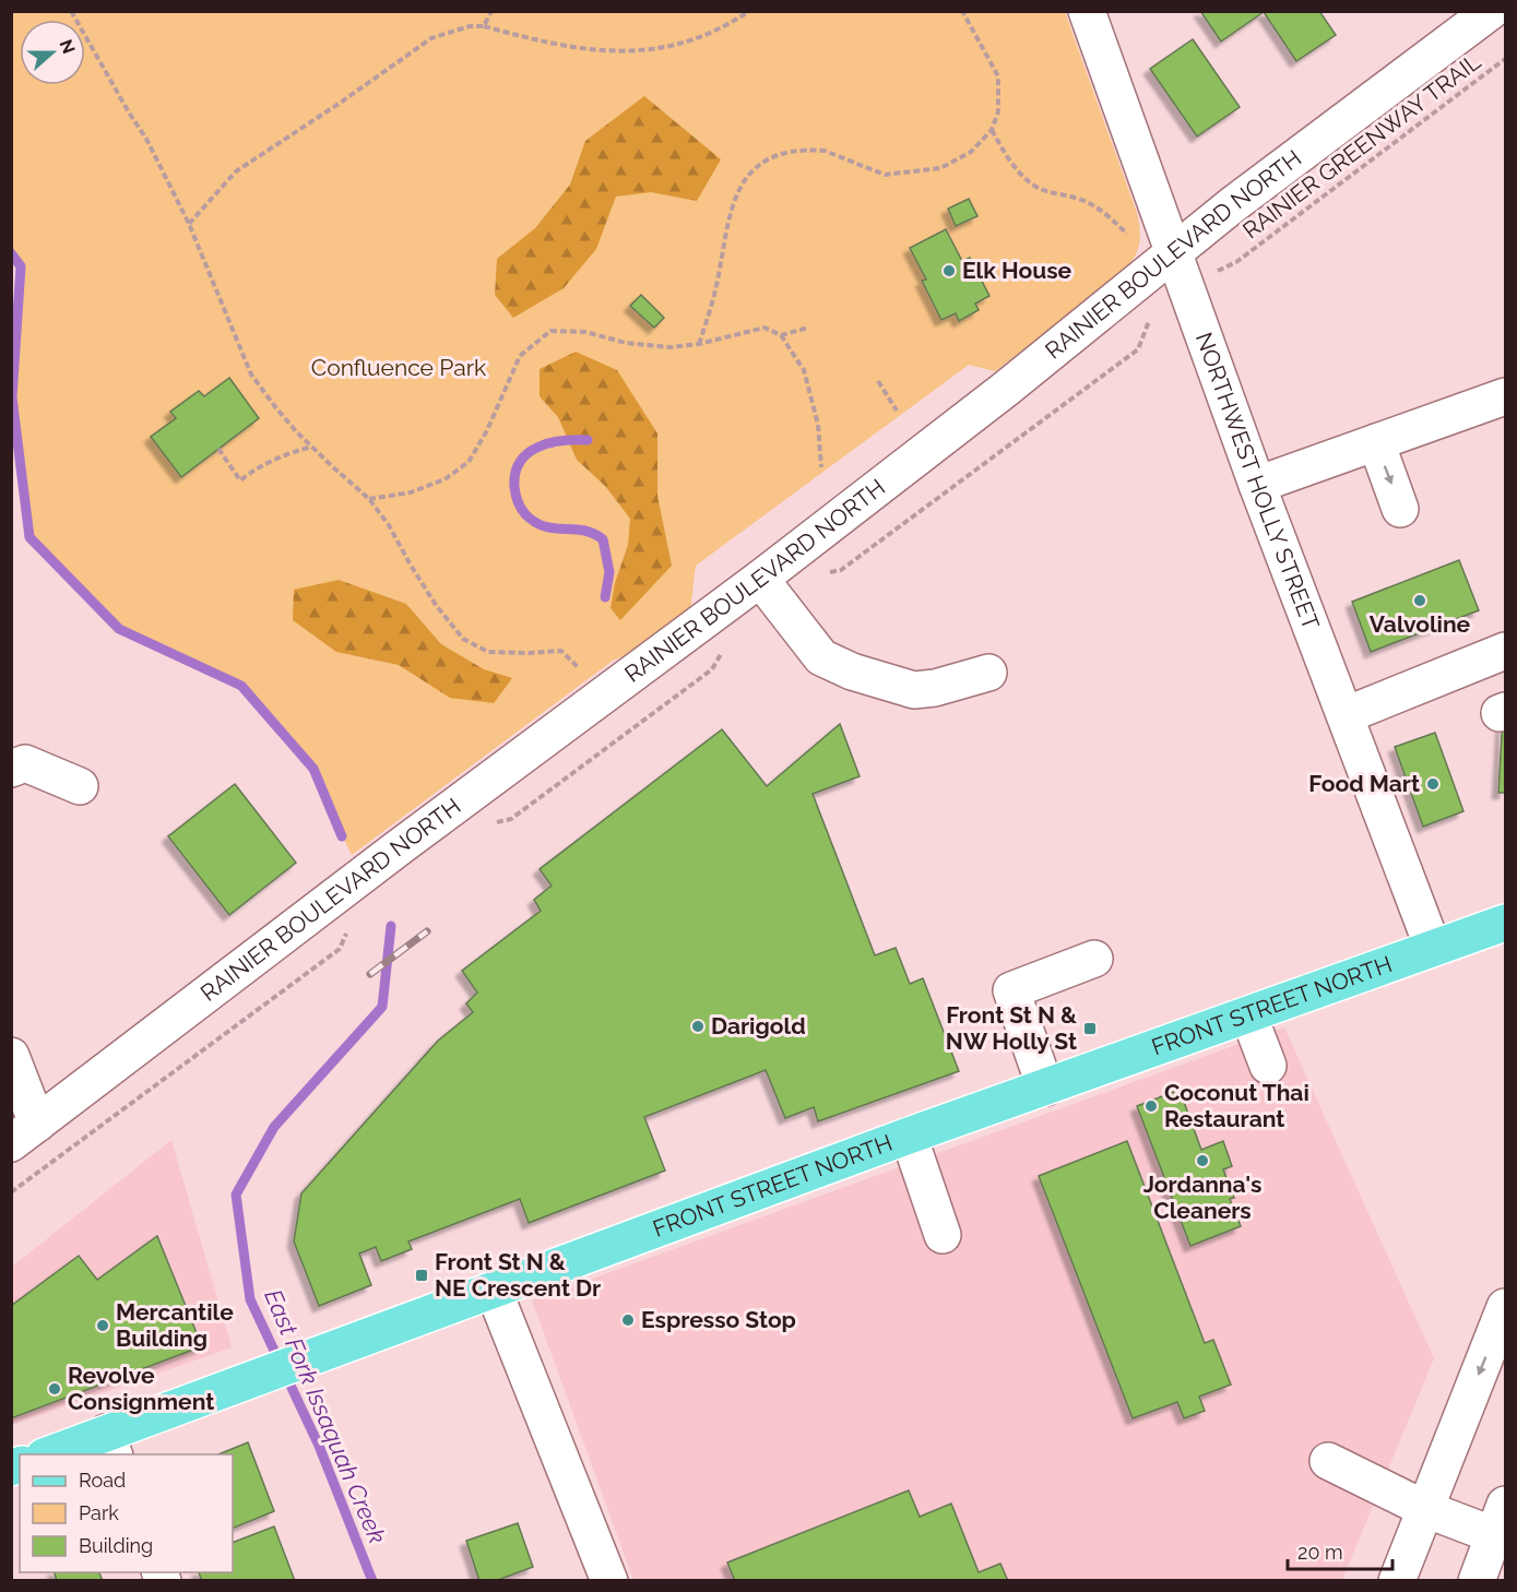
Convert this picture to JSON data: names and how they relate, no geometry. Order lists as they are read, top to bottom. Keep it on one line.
{"streets":{"main road":["FRONT STREET NORTH"],"street":["RAINIER BOULEVARD NORTH","NORTHWEST HOLLY STREET"],"path":["RAINIER GREENWAY TRAIL"]},"crossings":[["RAINIER BOULEVARD NORTH","NORTHWEST HOLLY STREET"],["NORTHWEST HOLLY STREET","FRONT STREET NORTH"]],"water":["East Fork Issaquah Creek"],"parks":["Confluence Park"],"places":{"other":["Elk House","Valvoline","Food Mart","Darigold","Coconut Thai Restaurant","Jordanna's Cleaners","Espresso Stop","Mercantile Building","Revolve Consignment"],"transit":["Front St N & NW Holly St","Front St N & NE Crescent Dr"]},"legend":["Road","Park","Building"],"scale_bar":"20 m","north":"right"}
